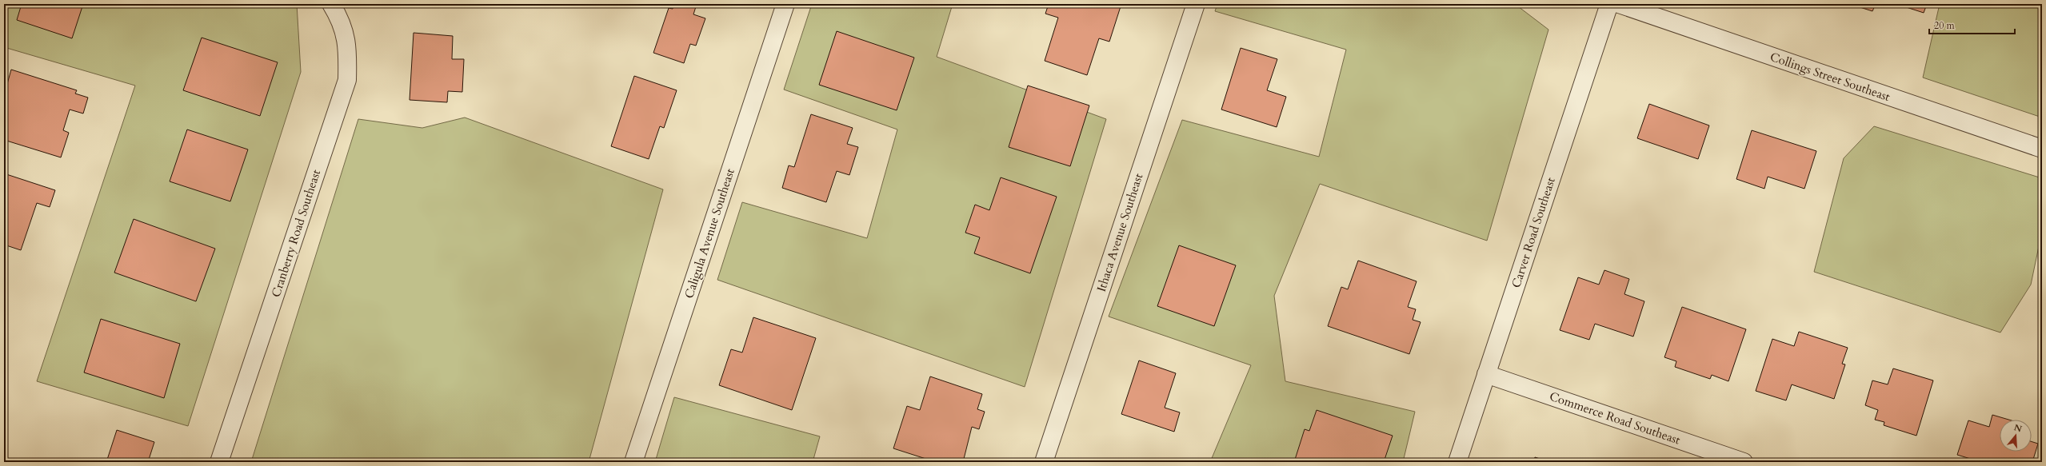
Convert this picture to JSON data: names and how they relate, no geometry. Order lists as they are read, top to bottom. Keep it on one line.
{"streets":{"street":["Collings Street Southeast","Ithaca Avenue Southeast","Carver Road Southeast","Cranberry Road Southeast","Caligula Avenue Southeast","Commerce Road Southeast"]},"crossings":[["Carver Road Southeast","Commerce Road Southeast"]],"scale_bar":"20 m","north":"top"}
